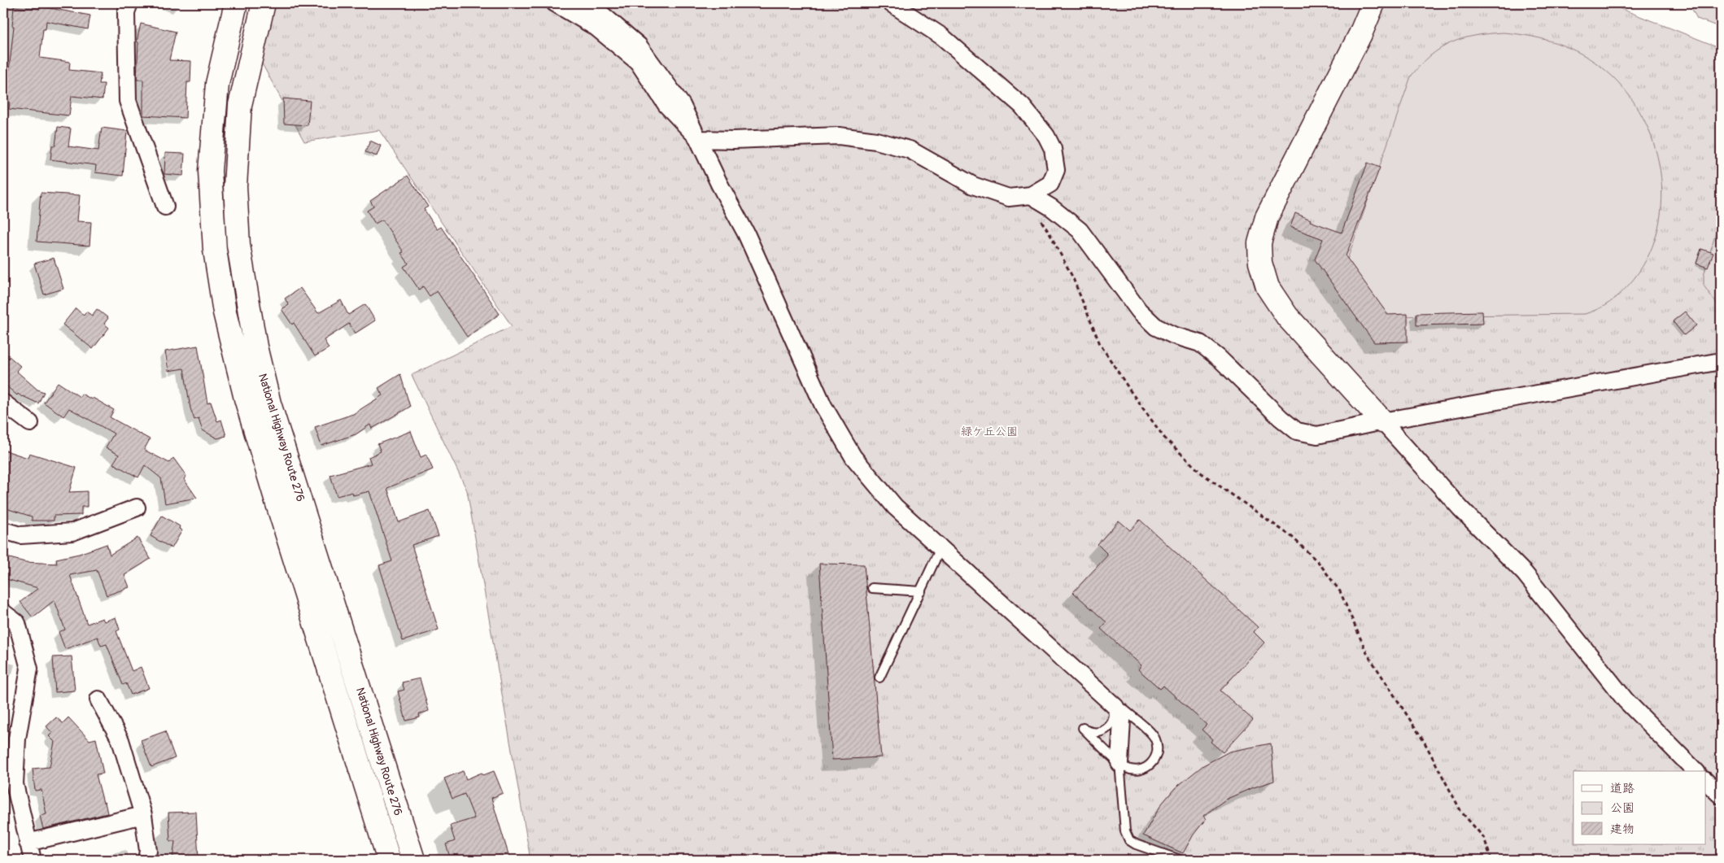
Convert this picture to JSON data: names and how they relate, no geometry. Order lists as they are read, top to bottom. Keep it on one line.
{"streets":{"main road":["National Highway Route 276"]},"parks":["緑ケ丘公園"],"legend":["道路","公園","建物"]}
